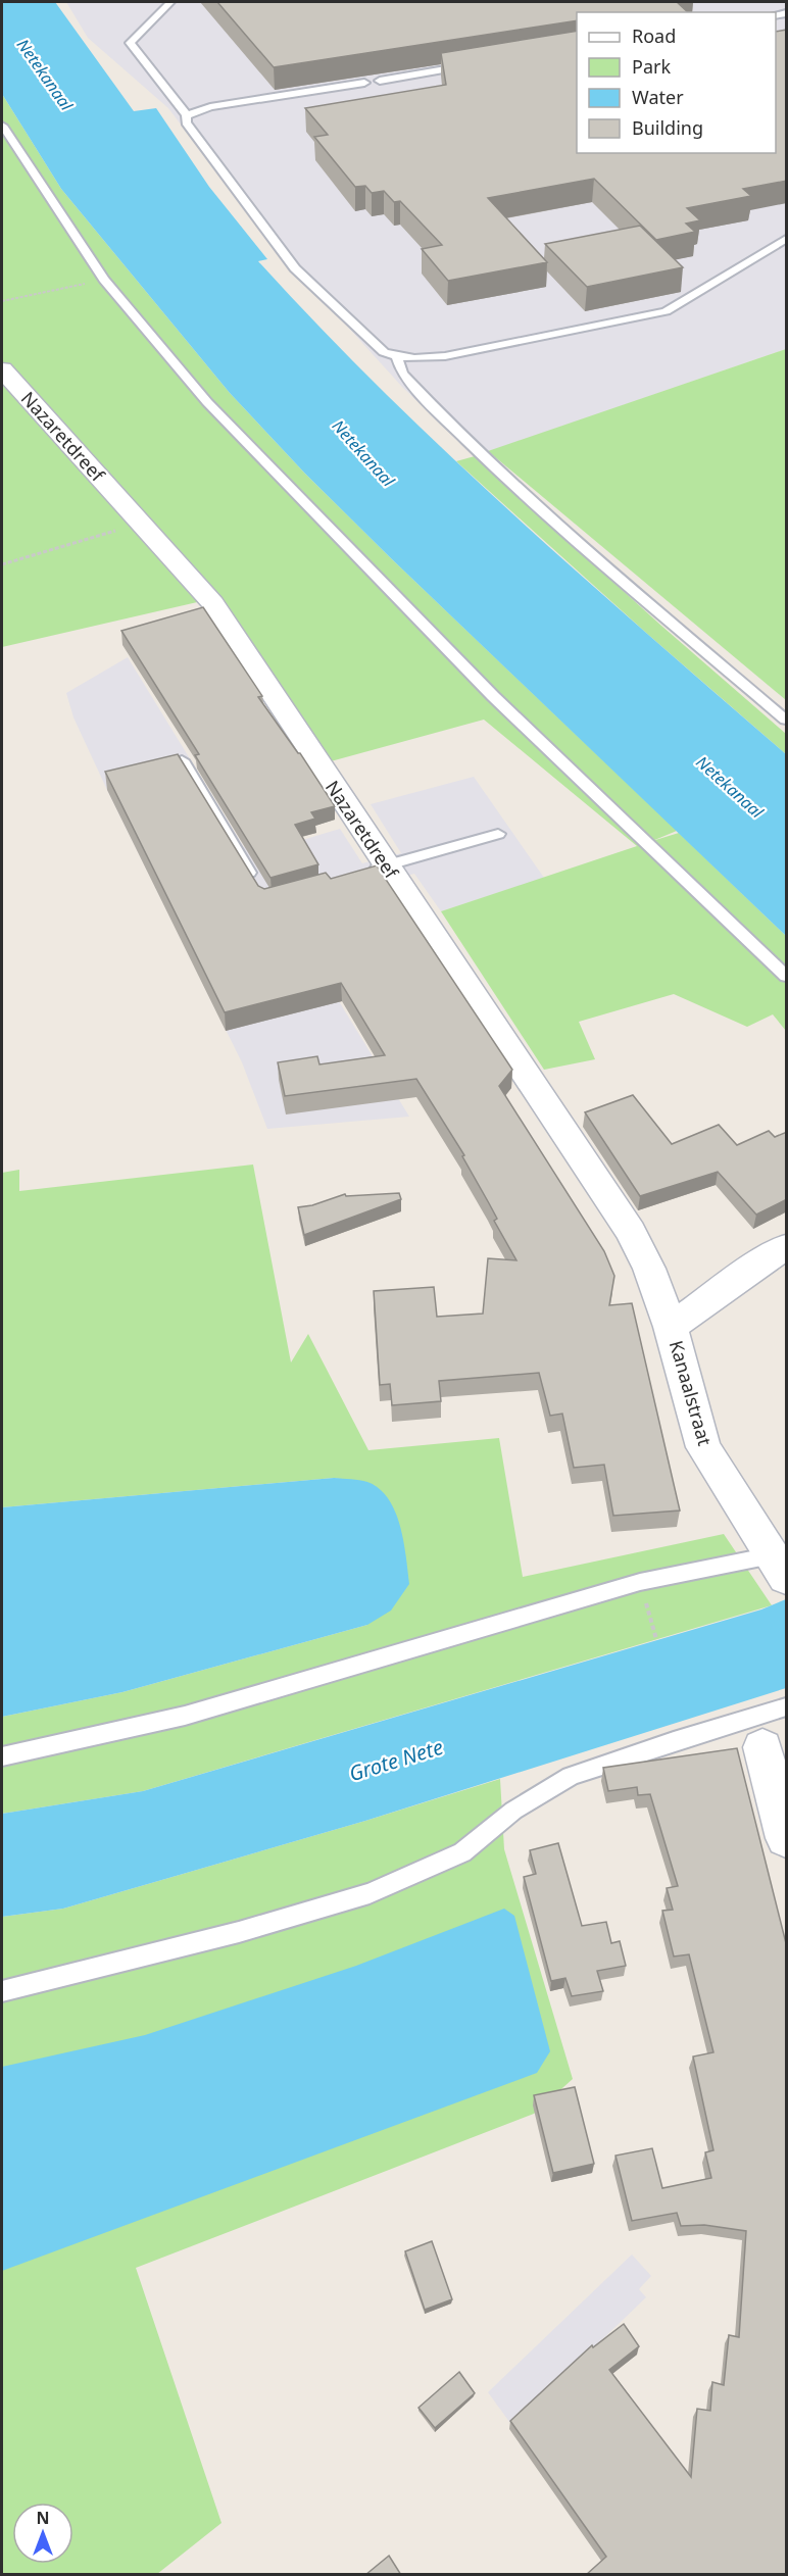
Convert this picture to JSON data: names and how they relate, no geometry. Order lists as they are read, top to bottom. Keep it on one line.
{"streets":{"street":["Nazaretdreef","Kanaalstraat"]},"crossings":[["Nazaretdreef","Kanaalstraat"]],"water":["Netekanaal","Grote Nete"],"legend":["Road","Park","Water","Building"],"north":"top"}
